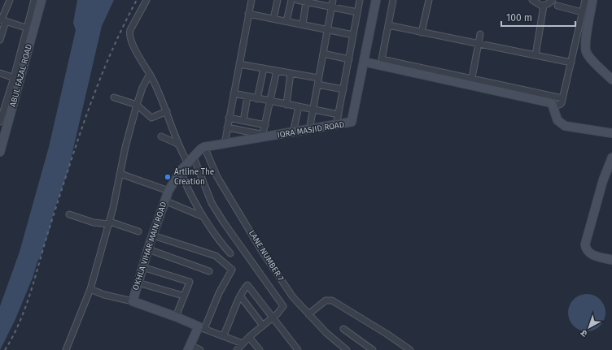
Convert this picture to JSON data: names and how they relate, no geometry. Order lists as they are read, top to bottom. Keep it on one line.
{"streets":{"street":["ABUL FAZAL ROAD","IQRA MASJID ROAD","OKHLA VIHAR MAIN ROAD","LANE NUMBER 7"]},"crossings":[["IQRA MASJID ROAD","OKHLA VIHAR MAIN ROAD"],["IQRA MASJID ROAD","LANE NUMBER 7"],["OKHLA VIHAR MAIN ROAD","LANE NUMBER 7"]],"places":["Artline The Creation"],"scale_bar":"100 m","north":"bottom left"}
